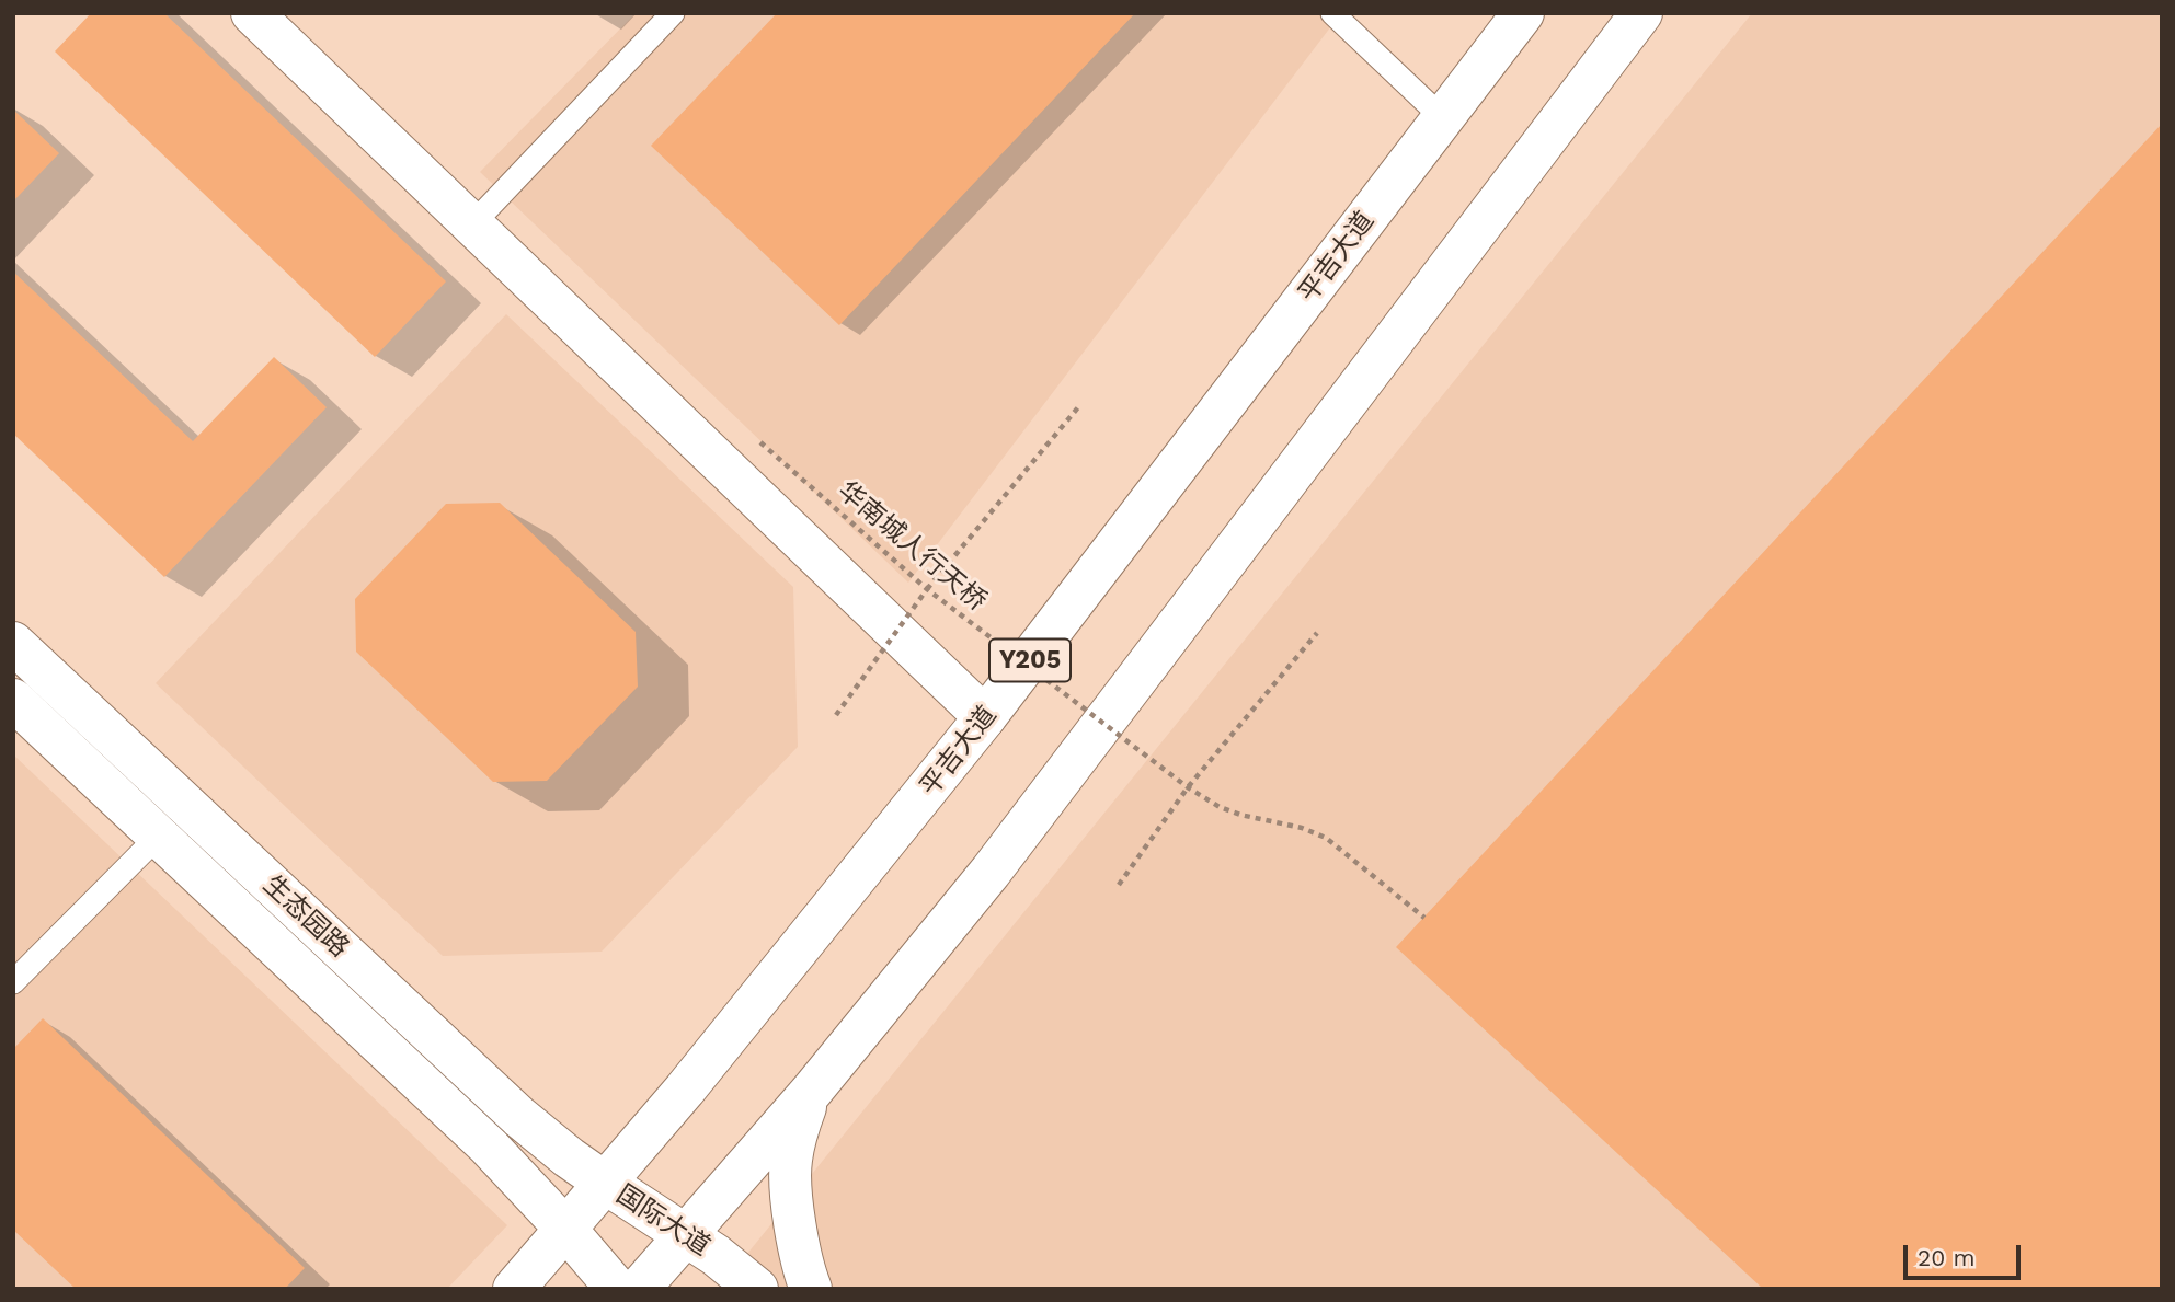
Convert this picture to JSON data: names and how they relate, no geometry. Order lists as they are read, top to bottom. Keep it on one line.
{"streets":{"main road":["平吉大道","Y205","生态园路","国际大道"],"path":["华南城人行天桥"]},"crossings":[["平吉大道","生态园路"],["平吉大道","国际大道"],["生态园路","国际大道"]],"scale_bar":"20 m"}
